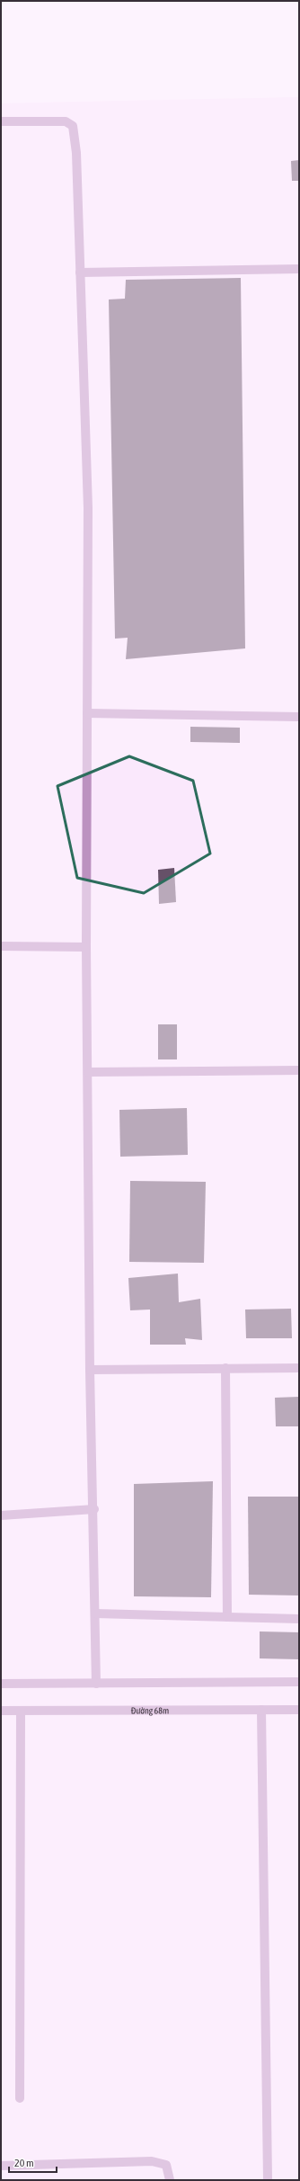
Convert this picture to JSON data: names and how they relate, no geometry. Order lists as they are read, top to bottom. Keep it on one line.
{"streets":{"street":["Đường 68m"]},"scale_bar":"20 m"}
